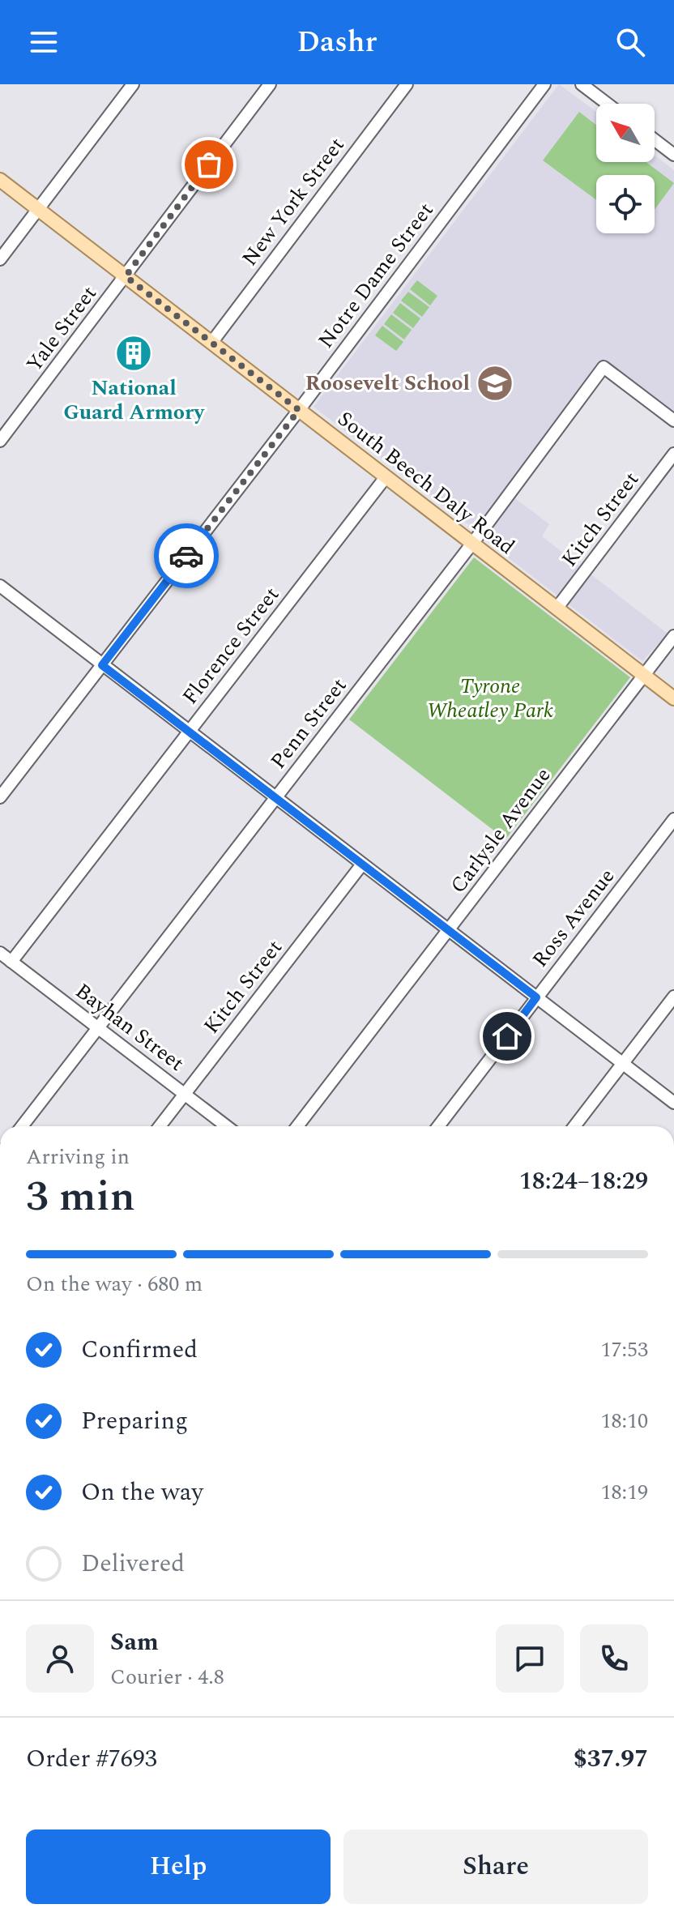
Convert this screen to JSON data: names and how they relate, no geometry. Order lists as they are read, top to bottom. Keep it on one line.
{"streets":{"main road":["South Beech Daly Road"],"street":["New York Street","Notre Dame Street","Yale Street","Kitch Street","Florence Street","Penn Street","Carlysle Avenue","Ross Avenue","Bayhan Street"]},"crossings":[["New York Street","South Beech Daly Road"],["Notre Dame Street","South Beech Daly Road"],["Yale Street","South Beech Daly Road"],["South Beech Daly Road","Kitch Street"],["South Beech Daly Road","Florence Street"],["South Beech Daly Road","Penn Street"],["South Beech Daly Road","Carlysle Avenue"],["Kitch Street","Bayhan Street"],["Florence Street","Bayhan Street"],["Penn Street","Bayhan Street"]],"parks":["Tyrone Wheatley Park"],"places":{"building":["National Guard Armory"],"school or university":["Roosevelt School"]},"north":"top left","page":{"header":"Dashr","heading":["3 min","Arriving in","18:24–18:29"],"panel":["Sam","Courier · 4.8","Order #7693","$37.97"],"bar":"On the way · 680 m","list":[["Confirmed","17:53"],["Preparing","18:10"],["On the way","18:19"],"Delivered"],"buttons":["Help","Share"]}}
